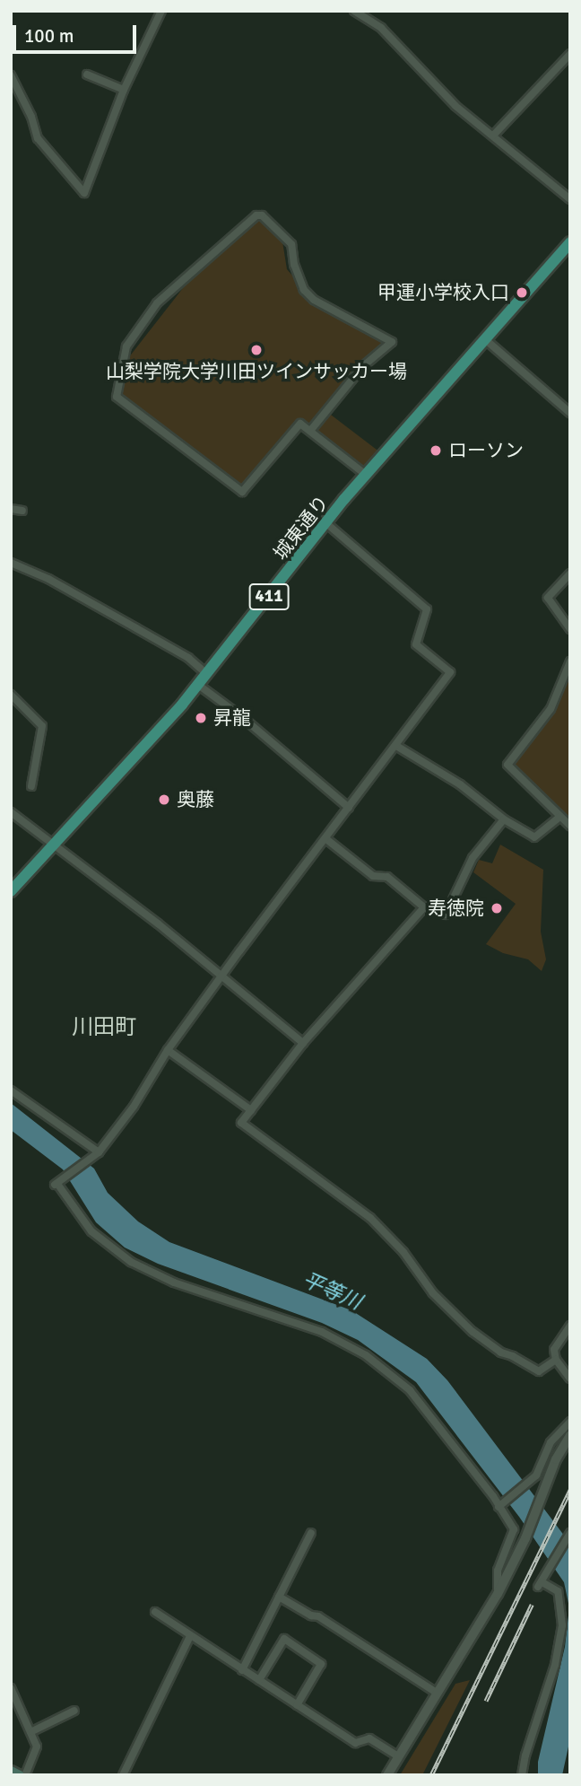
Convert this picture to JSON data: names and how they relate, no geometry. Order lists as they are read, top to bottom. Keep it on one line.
{"streets":{"highway":["城東通り","411"]},"districts":["川田町"],"water":["平等川"],"places":["甲運小学校入口","山梨学院大学川田ツインサッカー場","ローソン","昇龍","奥藤","寿徳院"],"scale_bar":"100 m"}
